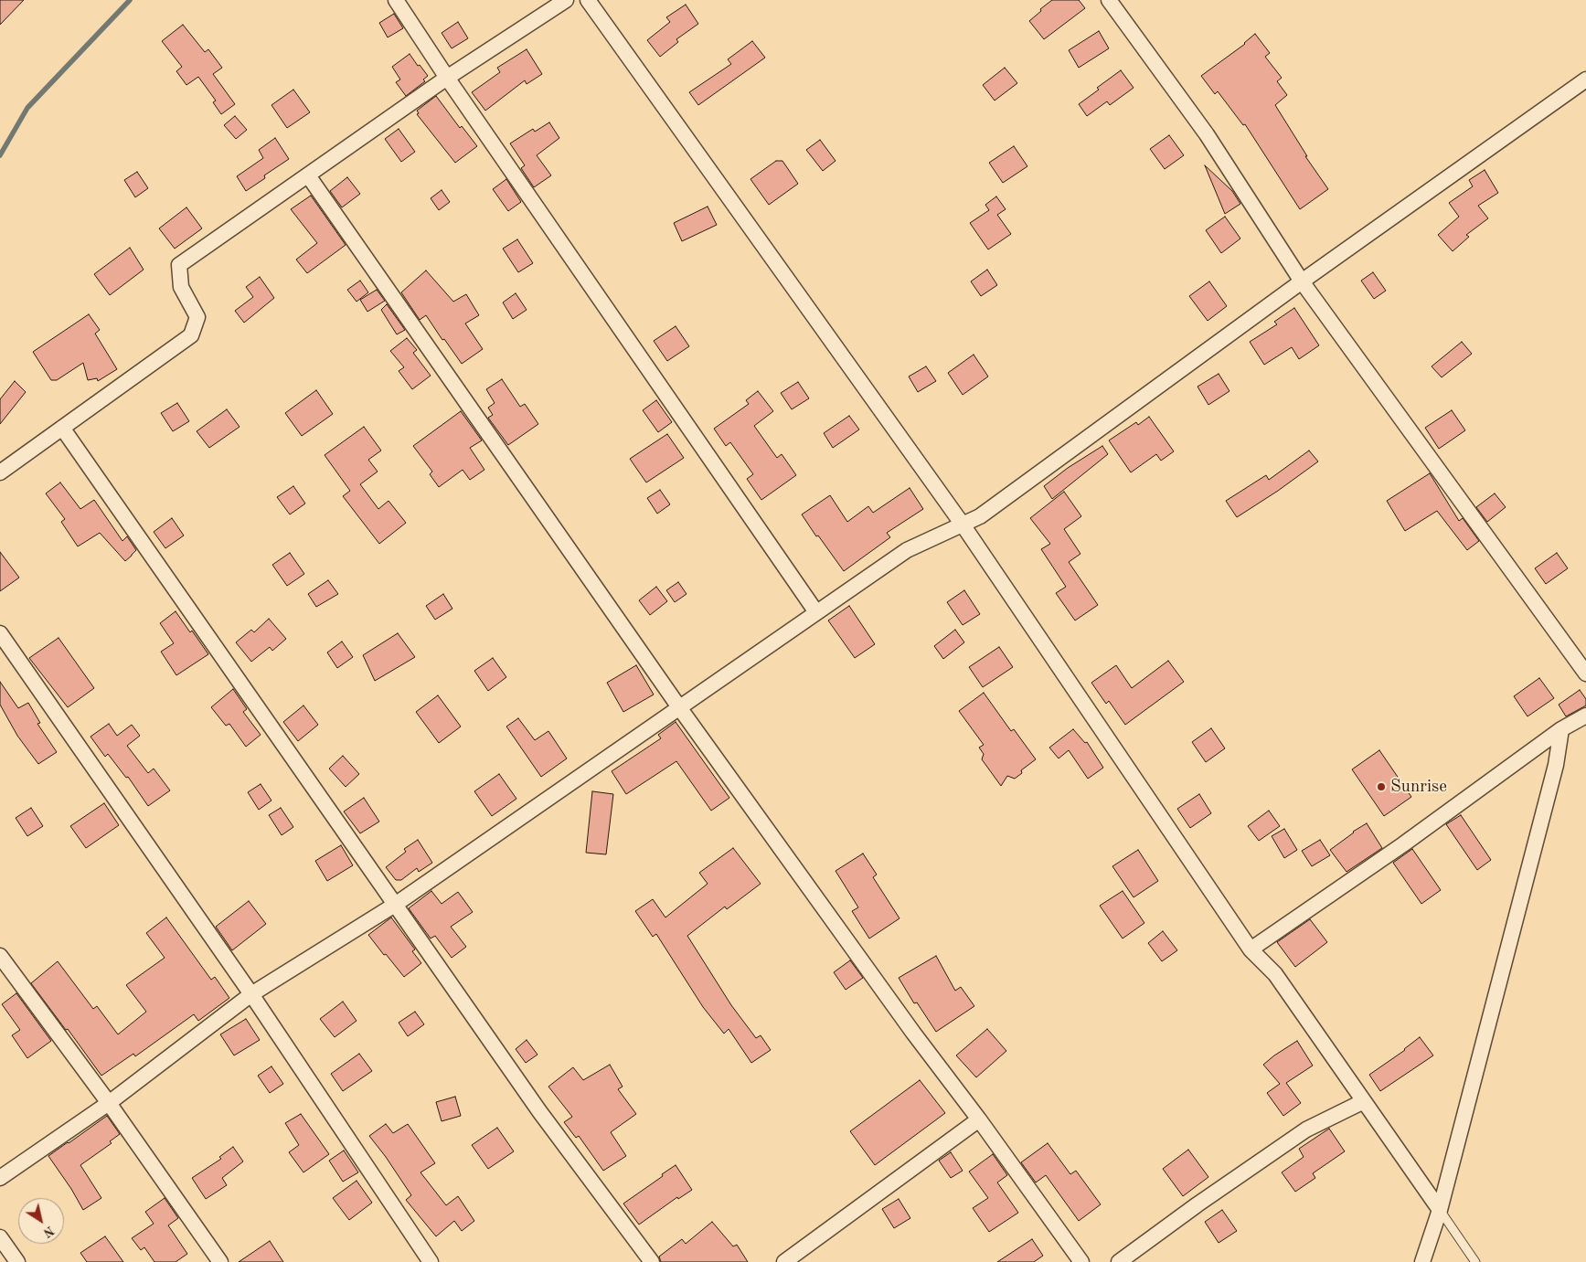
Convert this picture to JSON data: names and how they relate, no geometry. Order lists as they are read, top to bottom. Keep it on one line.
{"places":["Sunrise"],"north":"bottom right"}
